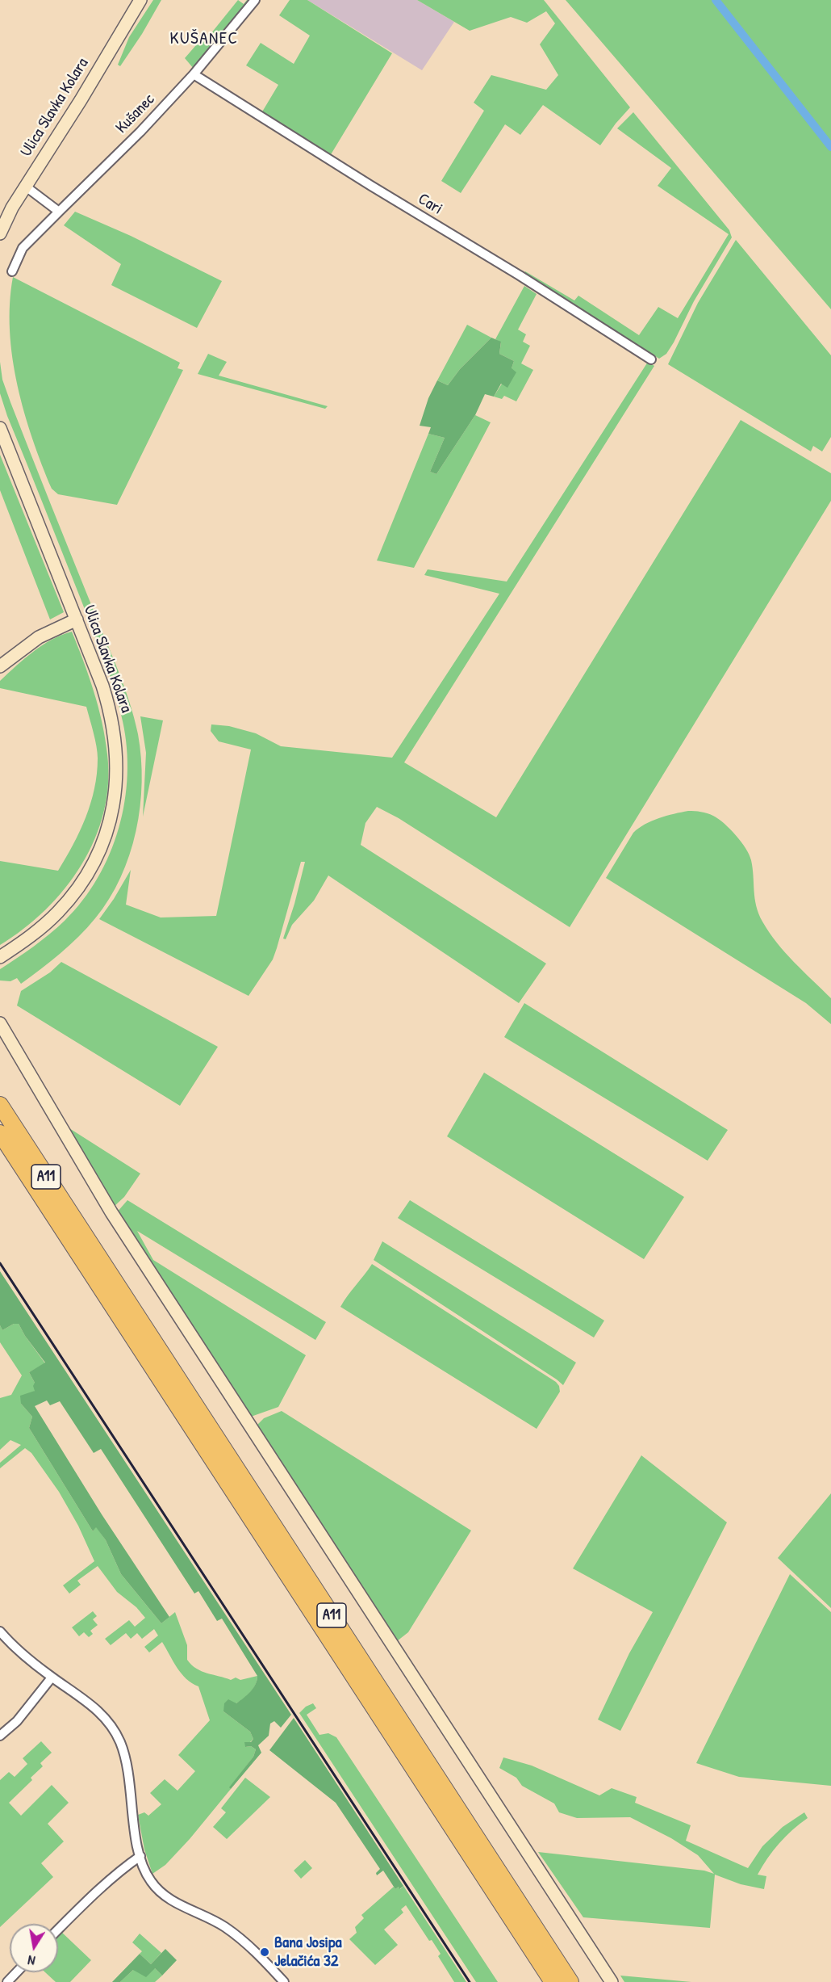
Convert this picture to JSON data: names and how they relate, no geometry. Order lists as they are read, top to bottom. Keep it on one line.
{"streets":{"highway":["A11"],"street":["Ulica Slavka Kolara","Kušanec","Cari"]},"crossings":[["Kušanec","Cari"]],"districts":["KUŠANEC"],"places":["Bana Josipa Jelačića 32"],"north":"bottom"}
